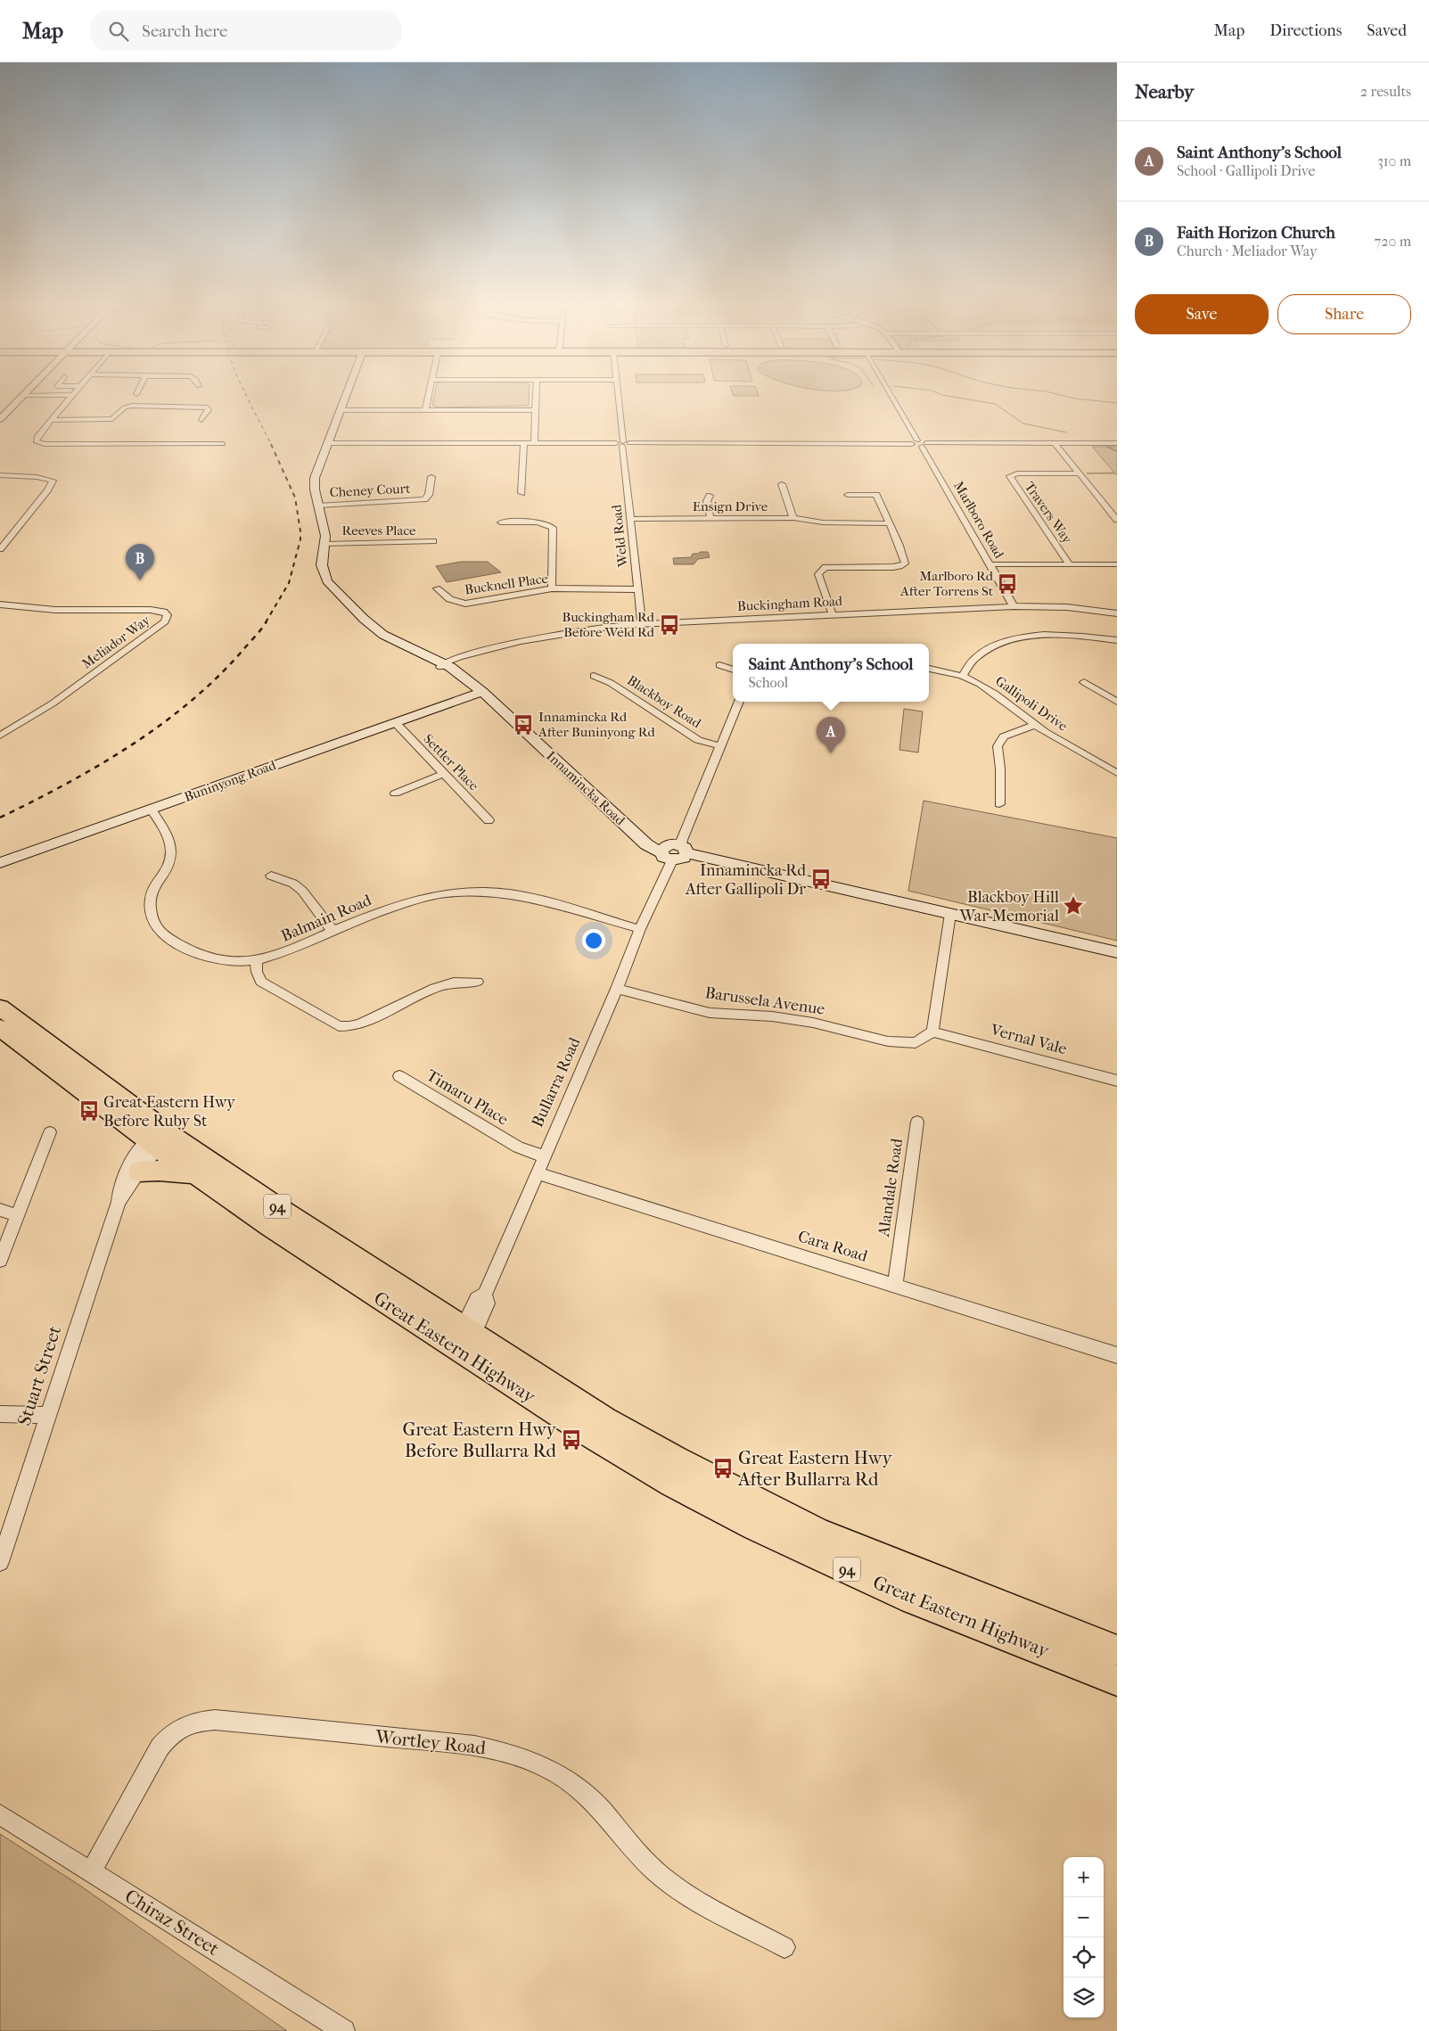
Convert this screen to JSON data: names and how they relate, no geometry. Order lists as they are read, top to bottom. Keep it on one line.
{"streets":{"highway":["94","Great Eastern Highway"],"main road":["Buninyong Road","Innamincka Road"],"street":["Cheney Court","Ensign Drive","Travers Way","Marlboro Road","Reeves Place","Weld Road","Bucknell Place","Buckingham Road","Meliador Way","Blackboy Road","Gallipoli Drive","Settler Place","Balmain Road","Barussela Avenue","Vernal Vale","Bullarra Road","Timaru Place","Alandale Road","Cara Road","Stuart Street","Wortley Road","Chiraz Street"]},"crossings":[["Ensign Drive","Weld Road"],["Marlboro Road","Buckingham Road"],["Weld Road","Bucknell Place"],["Weld Road","Buckingham Road"],["Buckingham Road","Innamincka Road"],["Settler Place","Buninyong Road"],["Buninyong Road","Innamincka Road"],["Buninyong Road","Balmain Road"],["Innamincka Road","Bullarra Road"],["Balmain Road","Bullarra Road"],["Barussela Avenue","Vernal Vale"],["Barussela Avenue","Bullarra Road"],["Bullarra Road","Timaru Place"],["Bullarra Road","Cara Road"],["Bullarra Road","Great Eastern Highway"],["Alandale Road","Cara Road"],["Great Eastern Highway","Stuart Street"],["Wortley Road","Chiraz Street"]],"places":{"bus stop":["Marlboro Rd After Torrens St","Buckingham Rd Before Weld Rd","Innamincka Rd After Buninyong Rd","Innamincka Rd After Gallipoli Dr","Great Eastern Hwy Before Ruby St","Great Eastern Hwy Before Bullarra Rd","Great Eastern Hwy After Bullarra Rd"],"place":["Blackboy Hill War Memorial"]},"page":{"header":"Map","search":"Search here","nav":["Map","Directions","Saved"],"heading":["Nearby","2 results"],"list":[{"mark":"A","name":"Saint Anthony's School","note":"School · Gallipoli Drive","value":"310 m"},{"mark":"B","name":"Faith Horizon Church","note":"Church · Meliador Way","value":"720 m"}],"buttons":["Save","Share"],"pins":["B","A"],"popup":["Saint Anthony's School","School"],"map_buttons":["+","−"]}}
